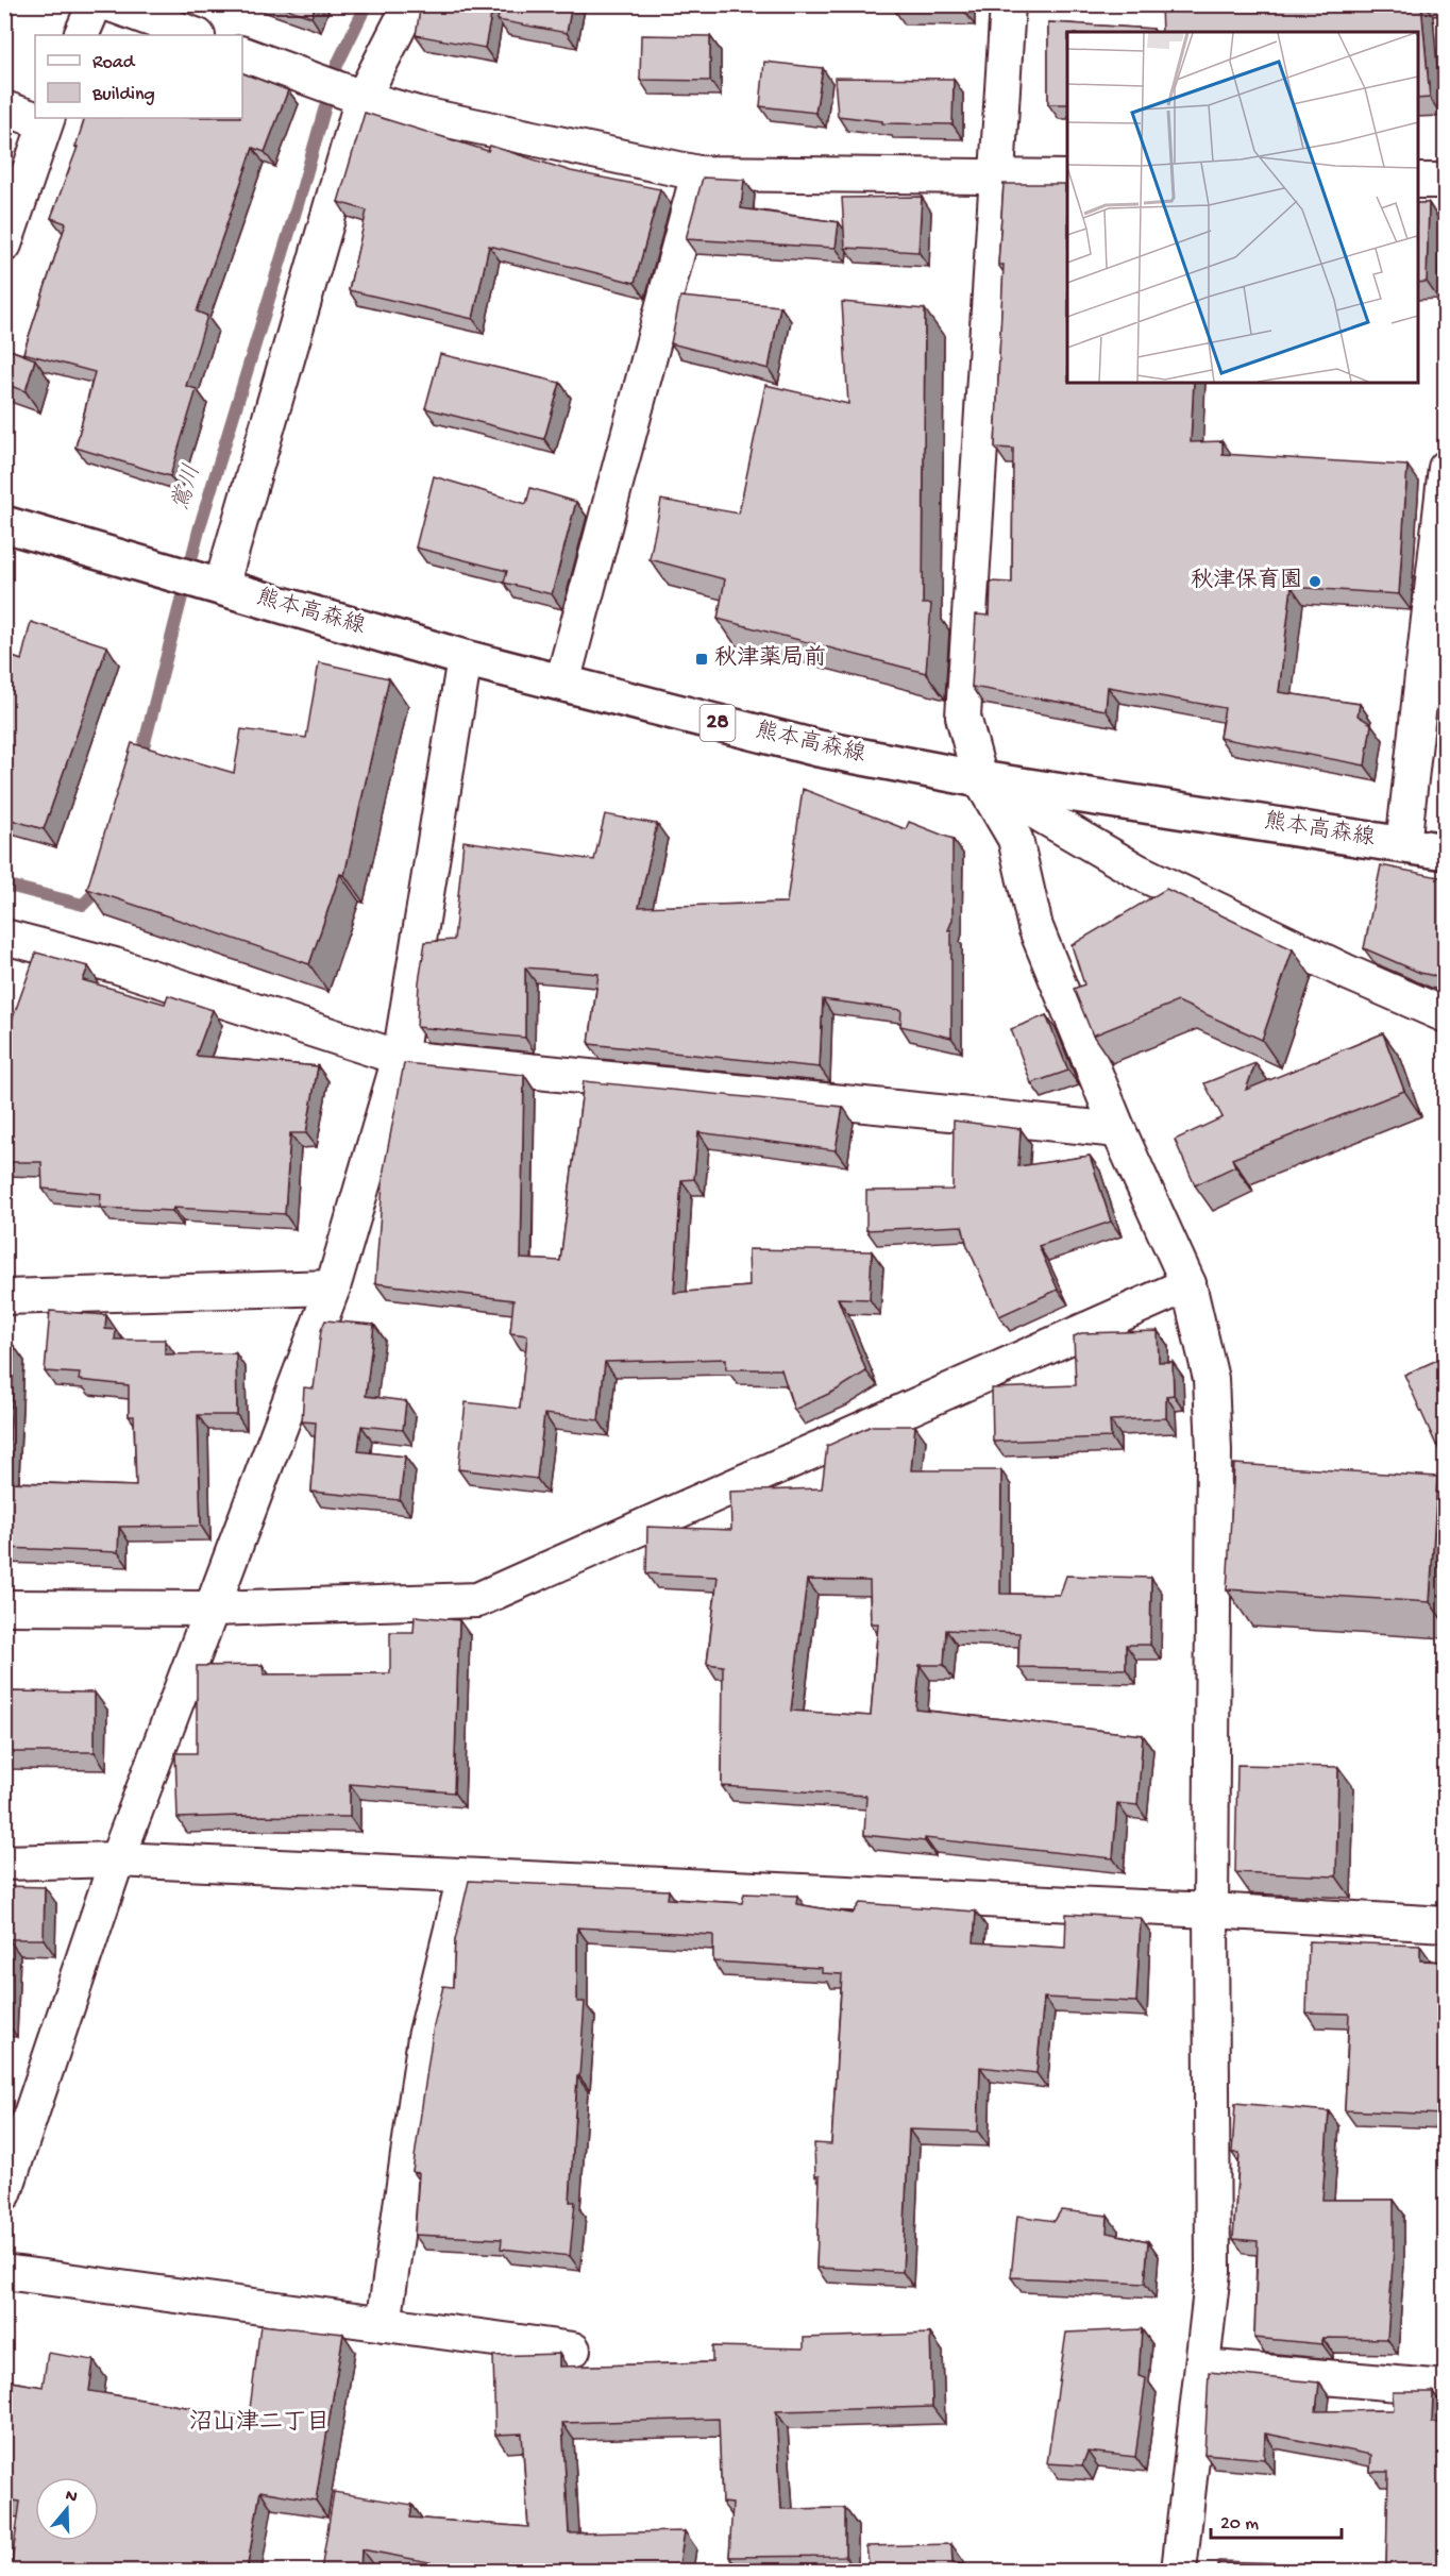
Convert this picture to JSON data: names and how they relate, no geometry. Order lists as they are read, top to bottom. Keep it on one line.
{"streets":{"main road":["熊本高森線","28"]},"districts":["沼山津二丁目"],"water":["鴬川"],"places":{"other":["秋津保育園"],"transit":["秋津薬局前"]},"legend":["Road","Building"],"scale_bar":"20 m","north":"top"}
